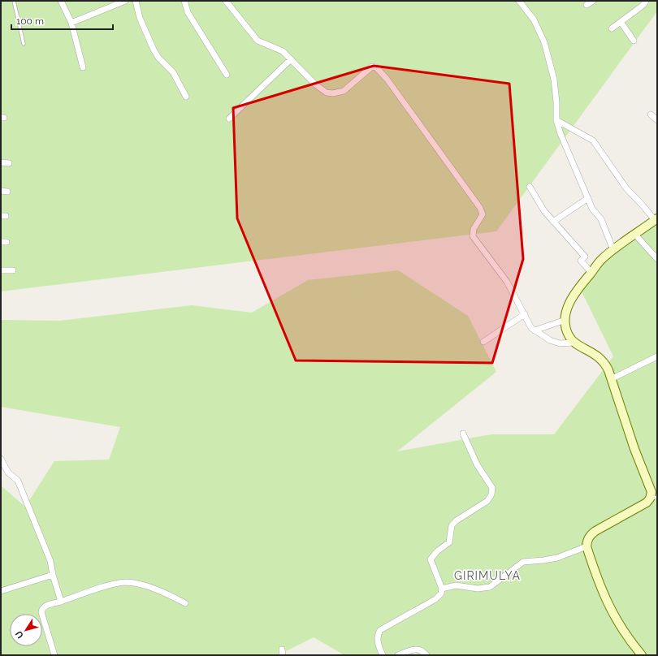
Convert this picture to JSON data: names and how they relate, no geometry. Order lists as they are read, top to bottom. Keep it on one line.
{"districts":["GIRIMULYA"],"scale_bar":"100 m","north":"bottom left"}
